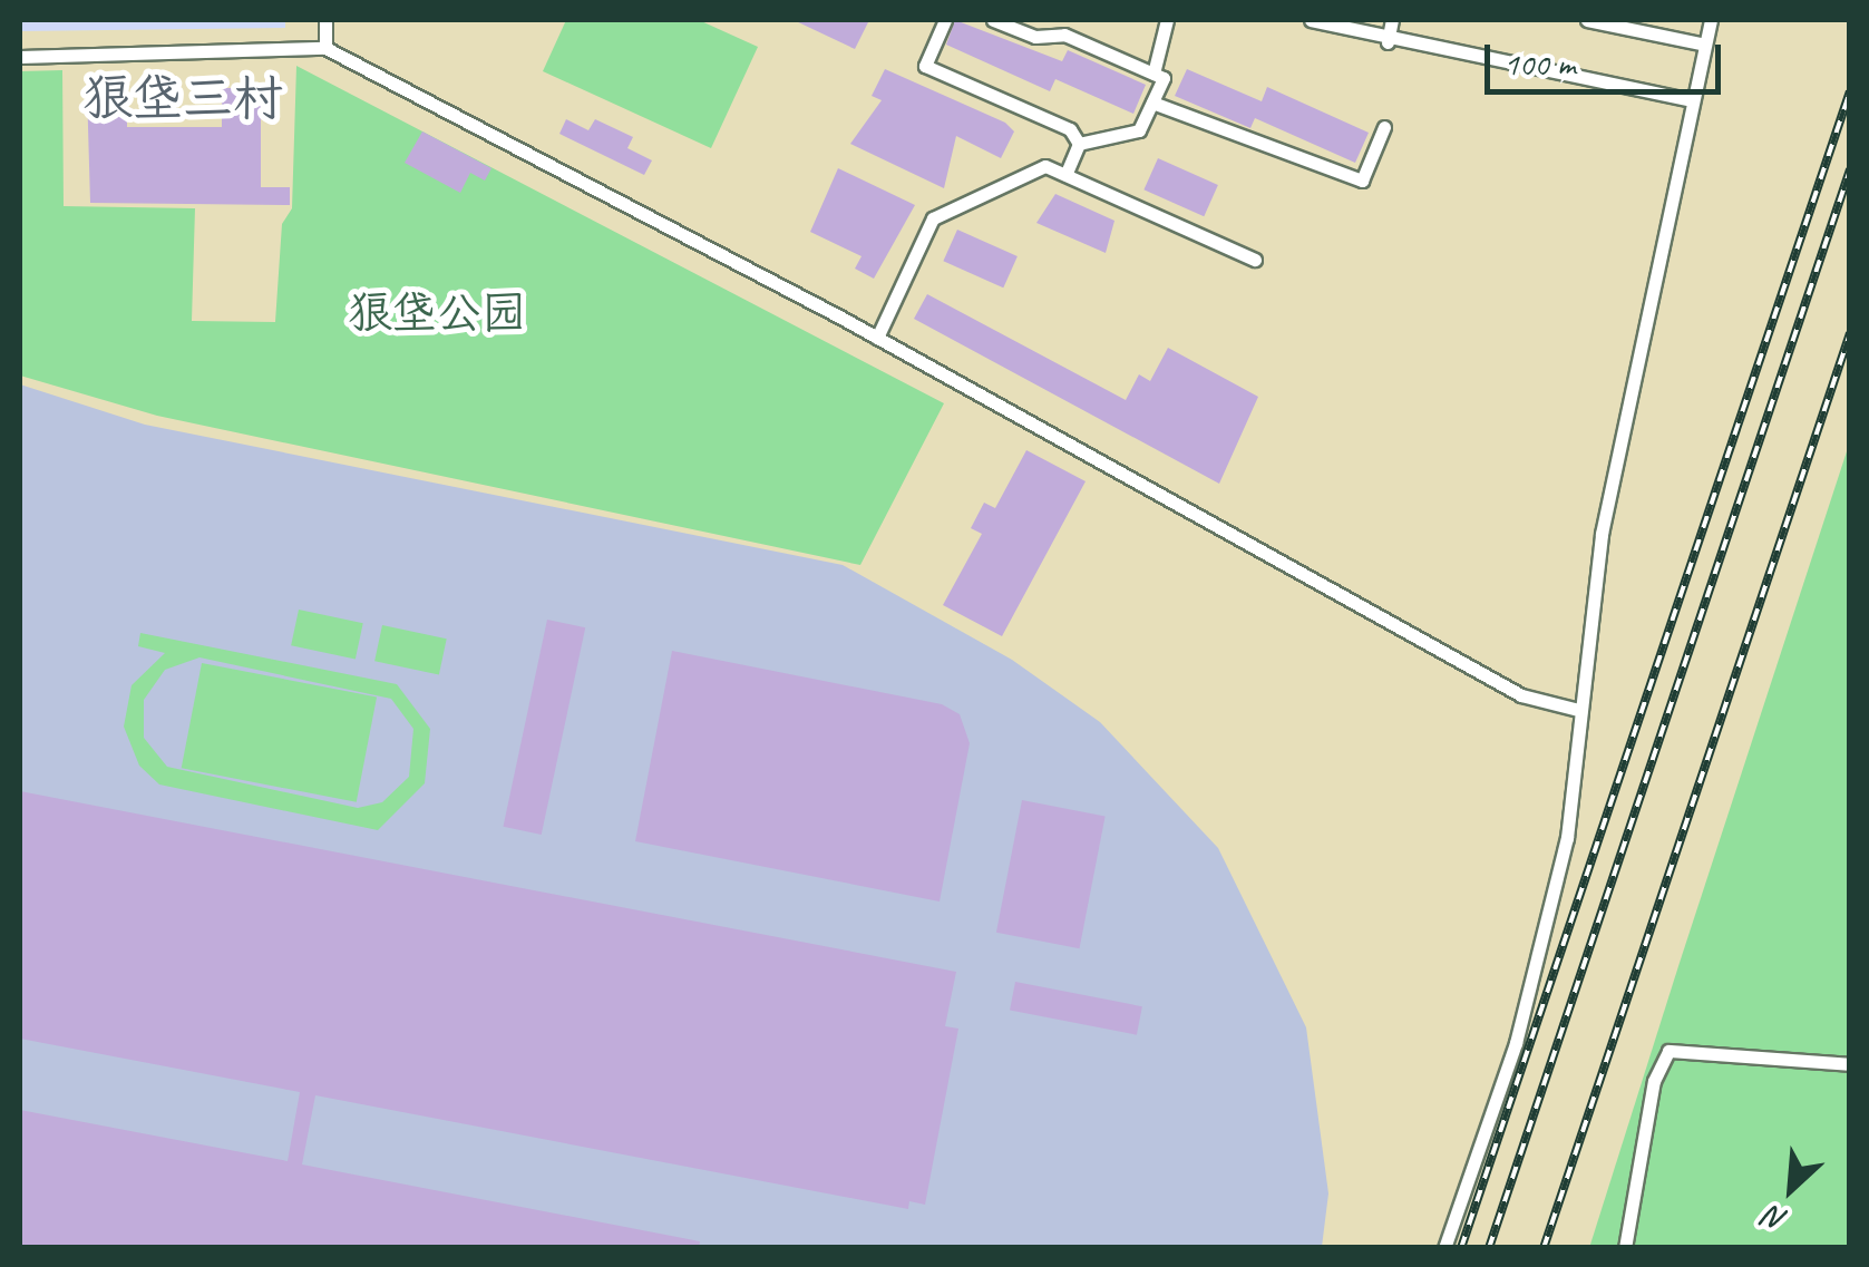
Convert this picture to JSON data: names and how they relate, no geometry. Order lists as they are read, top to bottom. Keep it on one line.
{"districts":["狼垡三村"],"parks":["狼垡公园"],"scale_bar":"100 m","north":"bottom left"}
